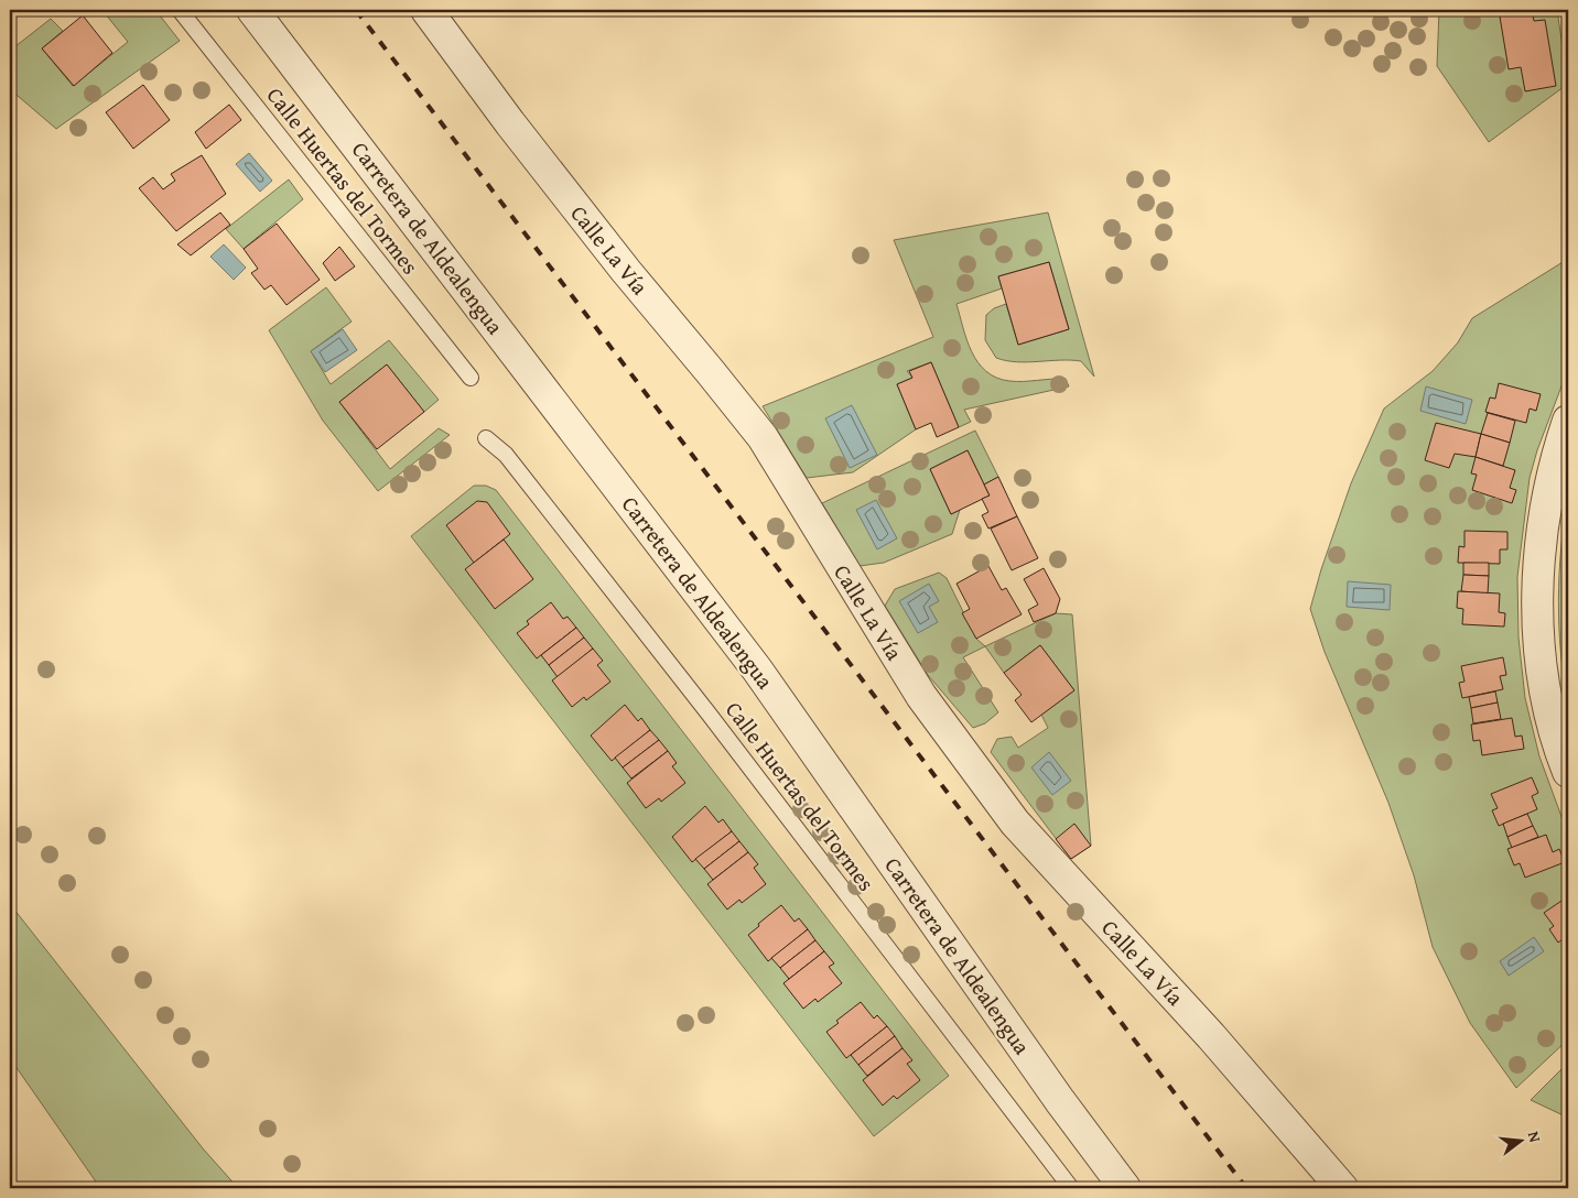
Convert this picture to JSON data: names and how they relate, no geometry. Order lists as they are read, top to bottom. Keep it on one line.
{"streets":{"street":["Carretera de Aldealengua","Calle La Vía"],"lane":["Calle Huertas del Tormes"]},"north":"right"}
